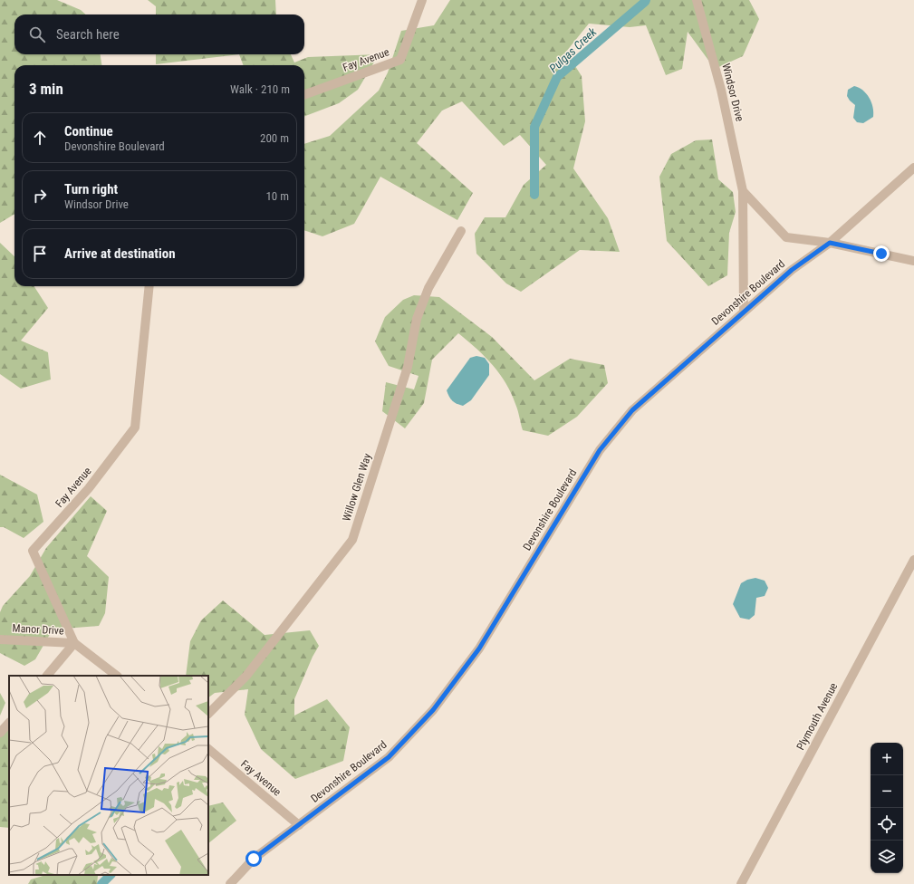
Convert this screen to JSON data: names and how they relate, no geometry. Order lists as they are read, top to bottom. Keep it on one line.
{"streets":{"street":["Fay Avenue","Windsor Drive","Devonshire Boulevard","Willow Glen Way","Manor Drive","Plymouth Avenue"]},"crossings":[["Fay Avenue","Devonshire Boulevard"],["Fay Avenue","Manor Drive"],["Windsor Drive","Devonshire Boulevard"]],"water":["Pulgas Creek"],"page":{"search":"Search here","heading":["3 min","Walk · 210 m"],"list":[["Continue","Devonshire Boulevard","200 m"],["Turn right","Windsor Drive","10 m"],"Arrive at destination"],"map_buttons":["+","−"]}}
